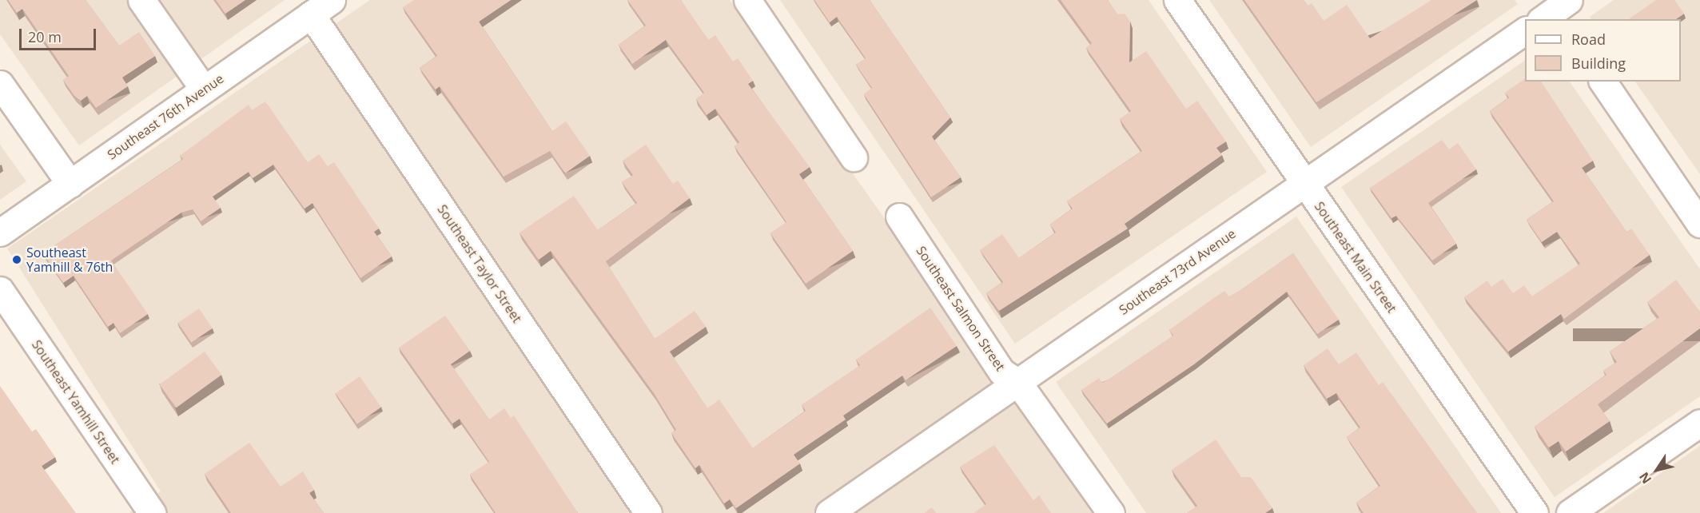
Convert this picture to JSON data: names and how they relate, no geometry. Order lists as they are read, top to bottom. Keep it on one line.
{"streets":{"street":["Southeast 76th Avenue","Southeast Main Street","Southeast Taylor Street","Southeast 73rd Avenue","Southeast Salmon Street","Southeast Yamhill Street"]},"crossings":[["Southeast 76th Avenue","Southeast Taylor Street"],["Southeast Main Street","Southeast 73rd Avenue"],["Southeast 73rd Avenue","Southeast Salmon Street"]],"places":["Southeast Yamhill & 76th"],"legend":["Road","Building"],"scale_bar":"20 m","north":"bottom left"}
